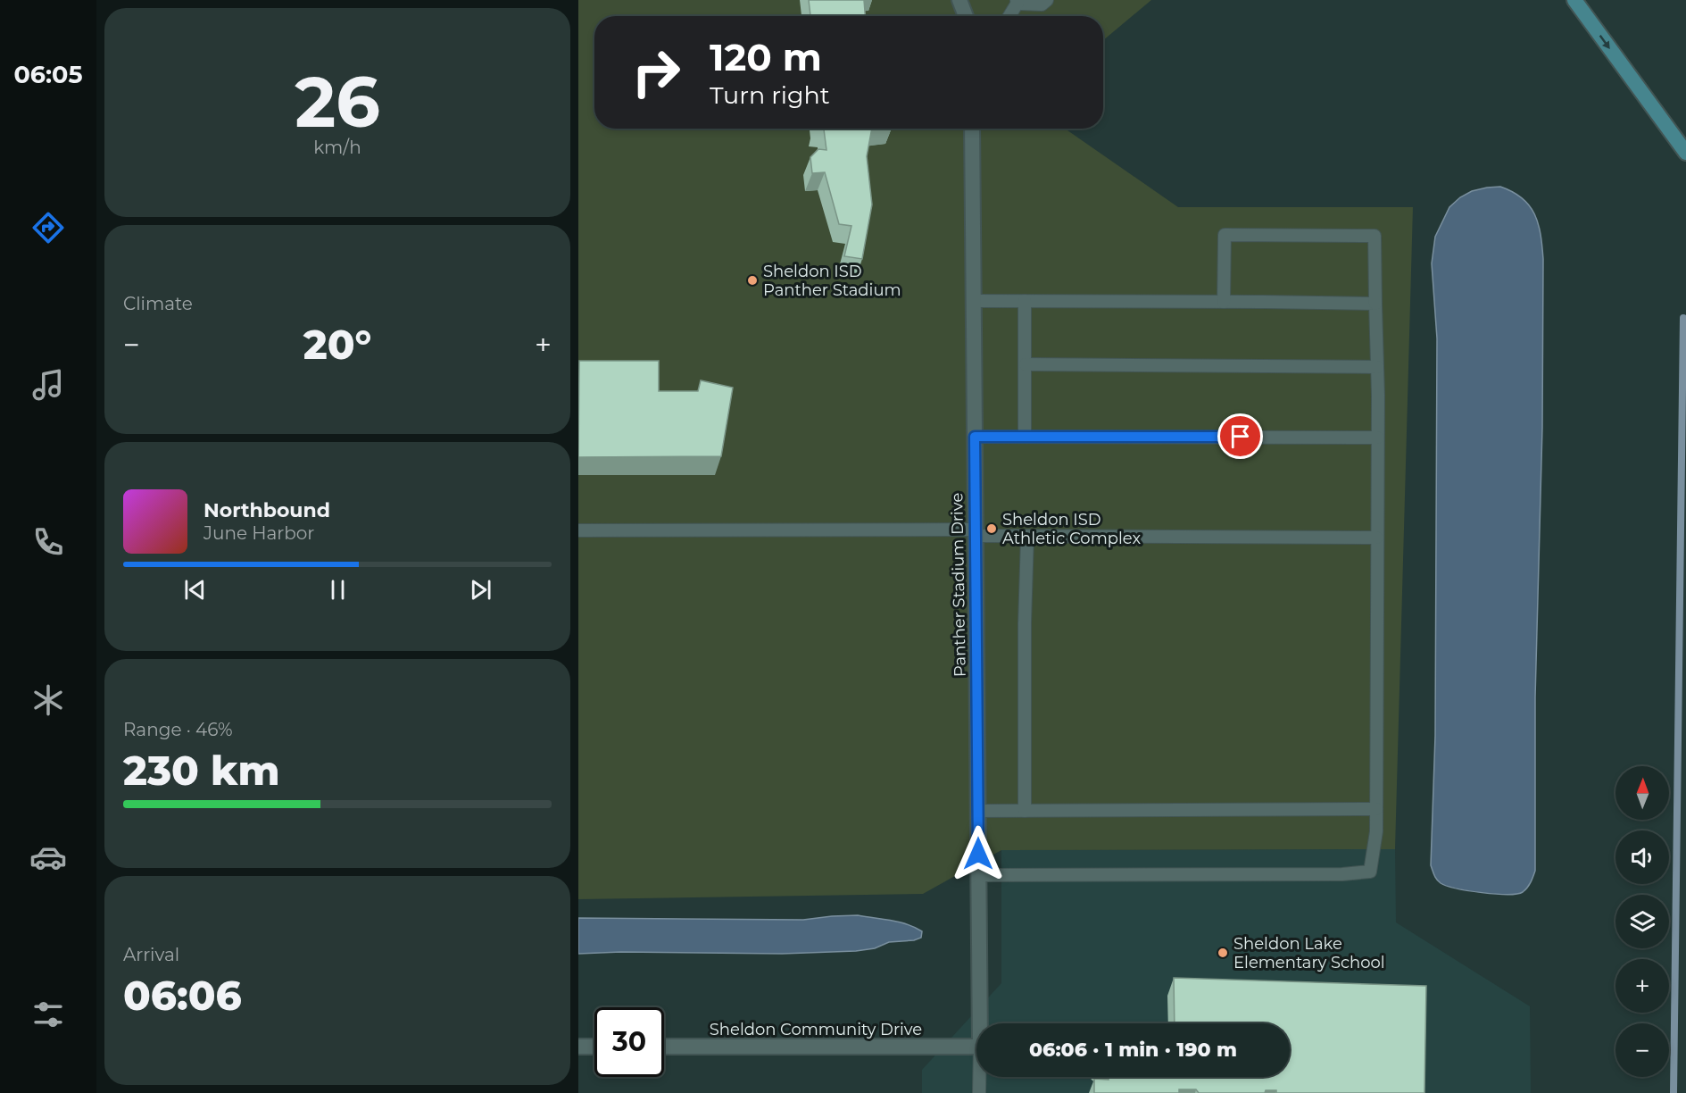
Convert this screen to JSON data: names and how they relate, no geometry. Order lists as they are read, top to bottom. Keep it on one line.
{"streets":{"street":["Panther Stadium Drive","Sheldon Community Drive"]},"places":["Sheldon ISD Panther Stadium","Sheldon ISD Athletic Complex","Sheldon Lake Elementary School"],"north":"top","page":{"tabs":"06:05","tile":[["26","km/h"],"Climate",["Range · 46%","230 km"],["Arrival","06:06"]],"turn":["120 m","Turn right"],"heat":["−","20°","+"],"song":["Northbound","June Harbor"],"map_buttons":["+","−"],"limit":"30","trip":"06:06 · 1 min · 190 m"}}
